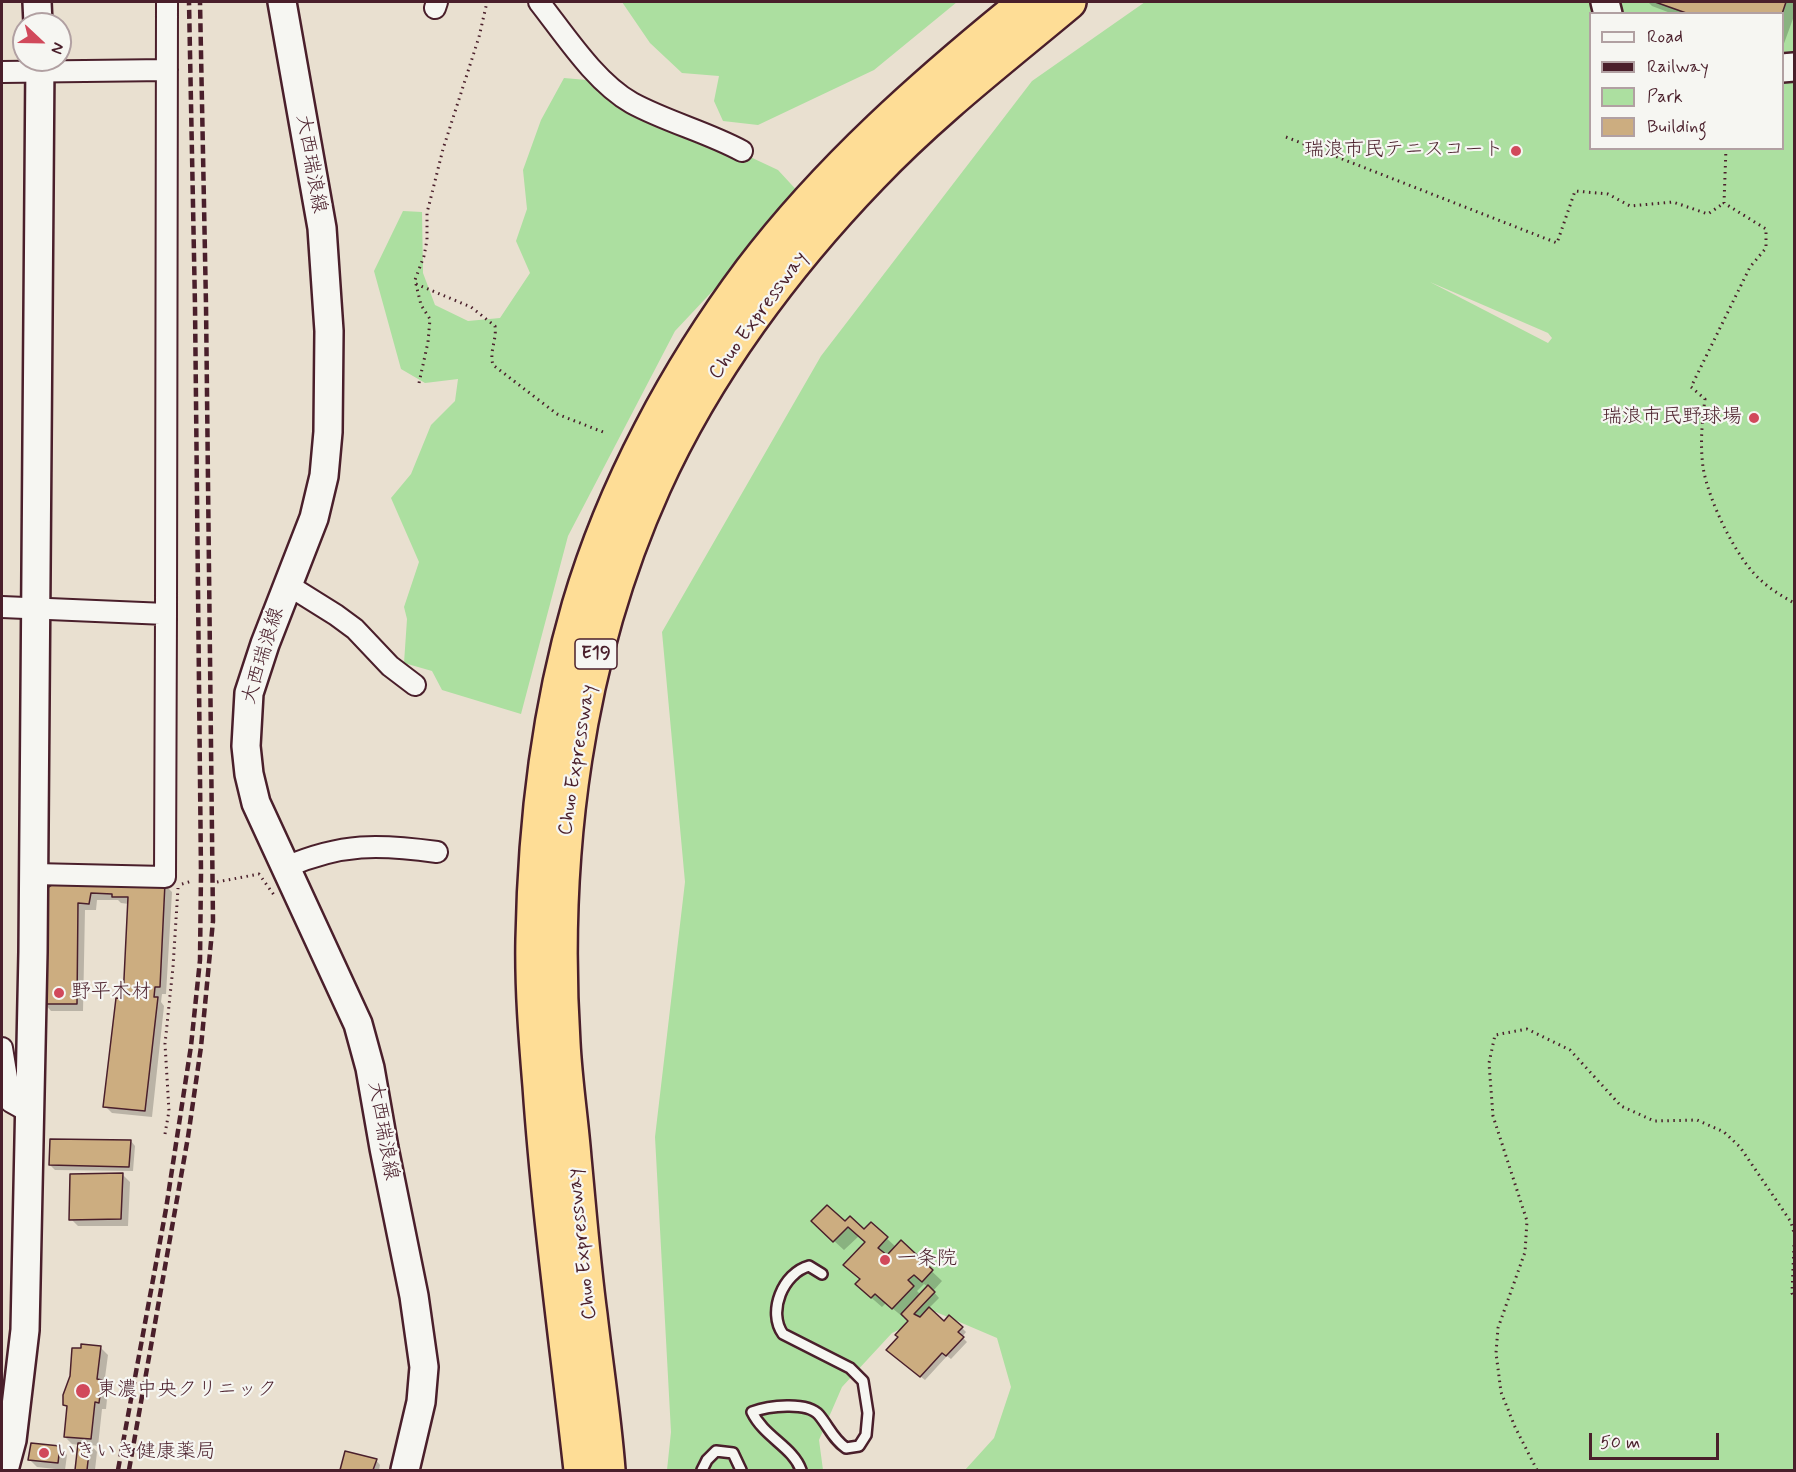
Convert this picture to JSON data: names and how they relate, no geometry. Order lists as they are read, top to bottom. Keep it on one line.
{"streets":{"highway":["Chuo Expressway","E19"],"main road":["大西瑞浪線"]},"places":["瑞浪市民テニスコート","瑞浪市民野球場","野平木材","一条院","東濃中央クリニック","いきいき健康薬局"],"legend":["Road","Railway","Park","Building"],"scale_bar":"50 m","north":"right"}
